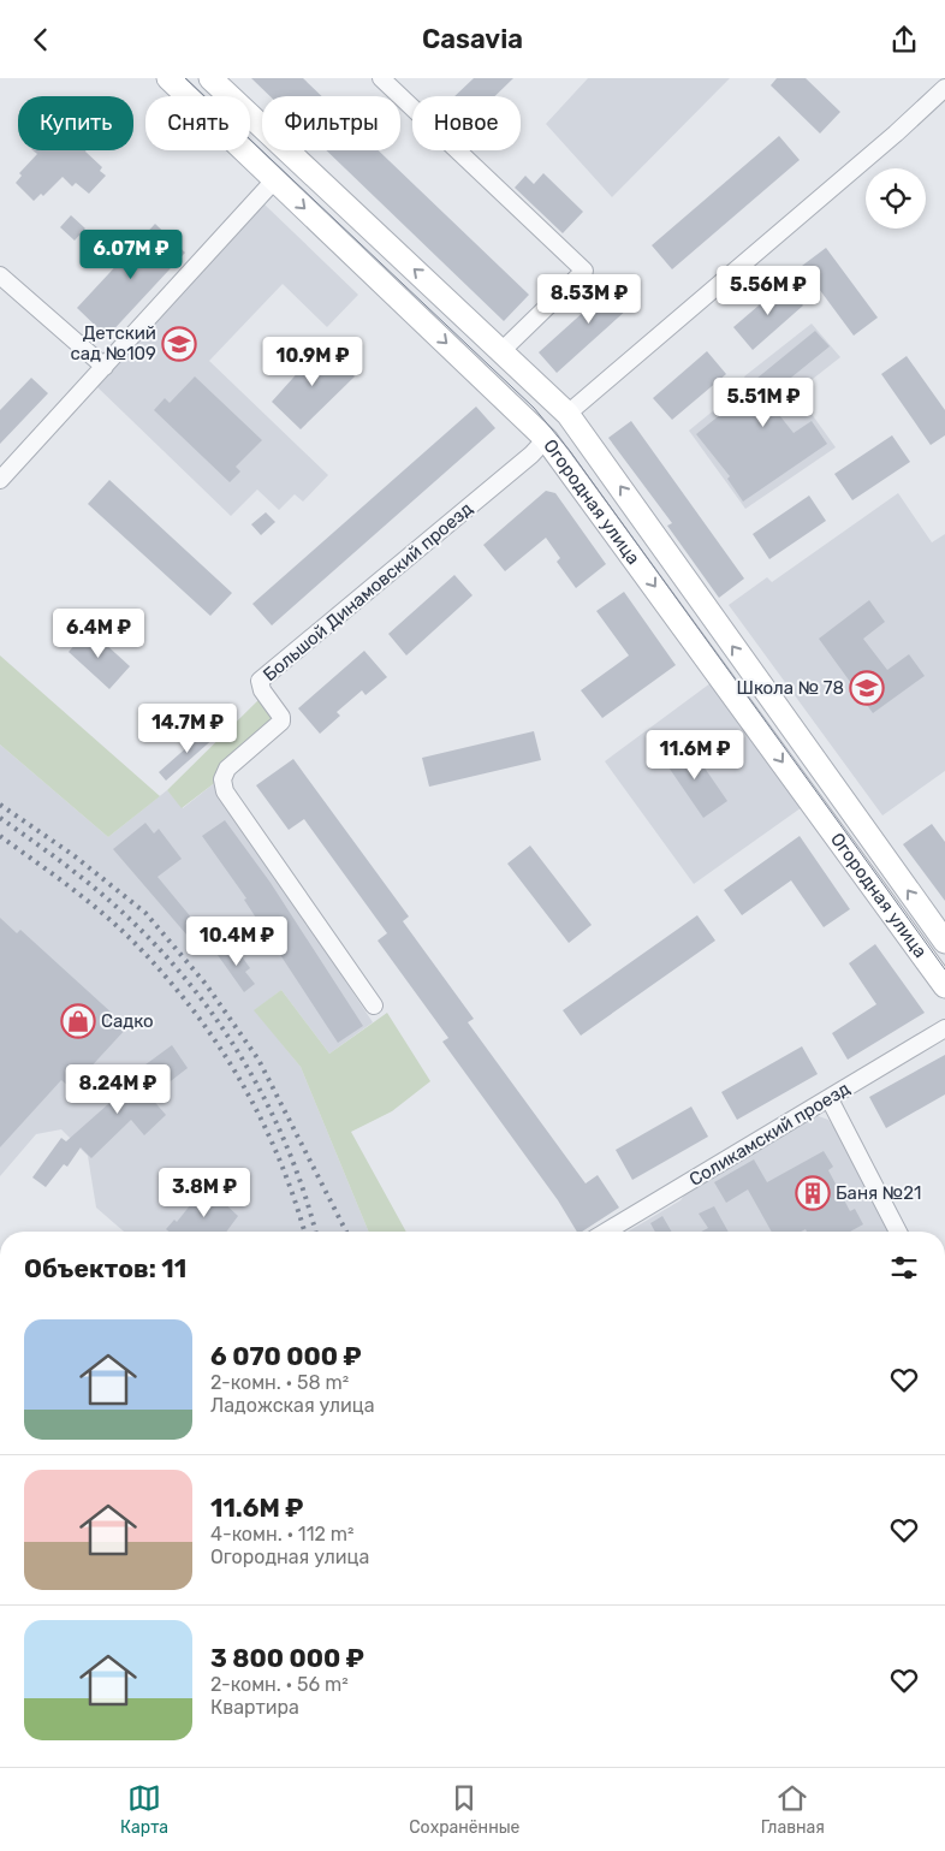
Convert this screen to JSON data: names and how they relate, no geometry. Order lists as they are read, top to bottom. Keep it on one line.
{"streets":{"street":["Огородная улица","Большой Динамовский проезд","Соликамский проезд"]},"crossings":[["Огородная улица","Большой Динамовский проезд"]],"places":{"school or university":["Детский сад №109","Школа № 78"],"shop":["Садко"],"building":["Баня №21"]},"page":{"header":"Casavia","chip":["Купить","Снять","Фильтры","Новое"],"price":["6.07M ₽","5.56M ₽","8.53M ₽","10.9M ₽","5.51M ₽","6.4M ₽","14.7M ₽","11.6M ₽","10.4M ₽","8.24M ₽","3.8M ₽"],"heading":"Объектов: 11","list":[{"name":"6 070 000 ₽","note":"2-комн. · 58 m² · Ладожская улица"},{"name":"11.6M ₽","note":"4-комн. · 112 m² · Огородная улица"},{"name":"3 800 000 ₽","note":"2-комн. · 56 m² · Квартира"}],"tabs":["Карта","Сохранённые","Главная"]}}
